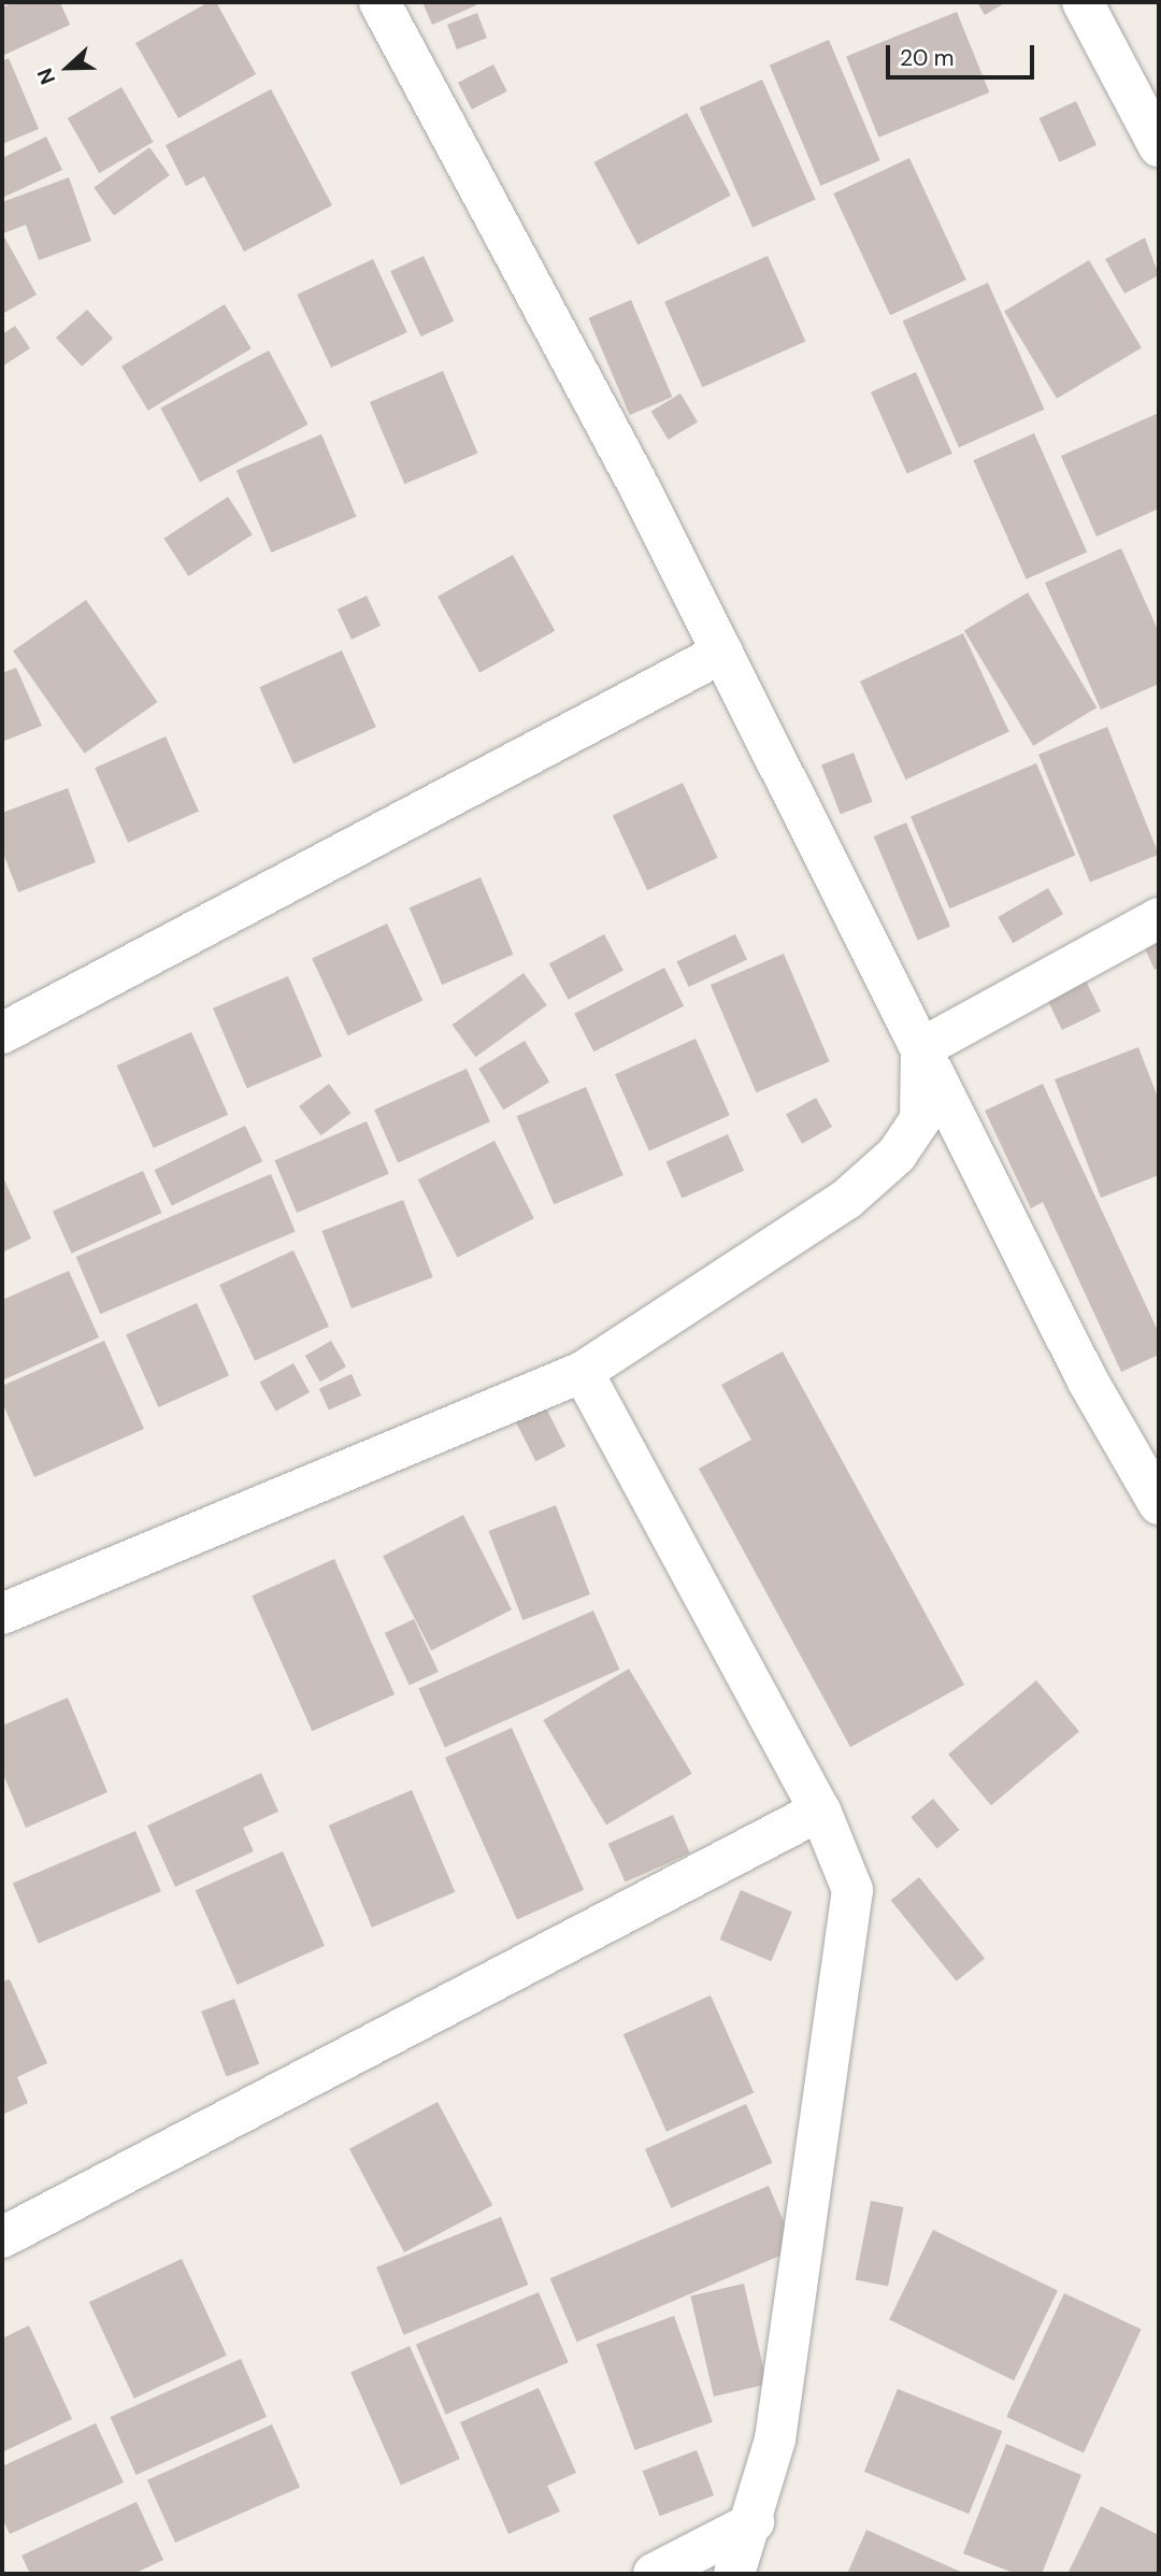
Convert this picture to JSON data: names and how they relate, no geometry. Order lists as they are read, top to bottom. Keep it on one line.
{"scale_bar":"20 m","north":"left"}
